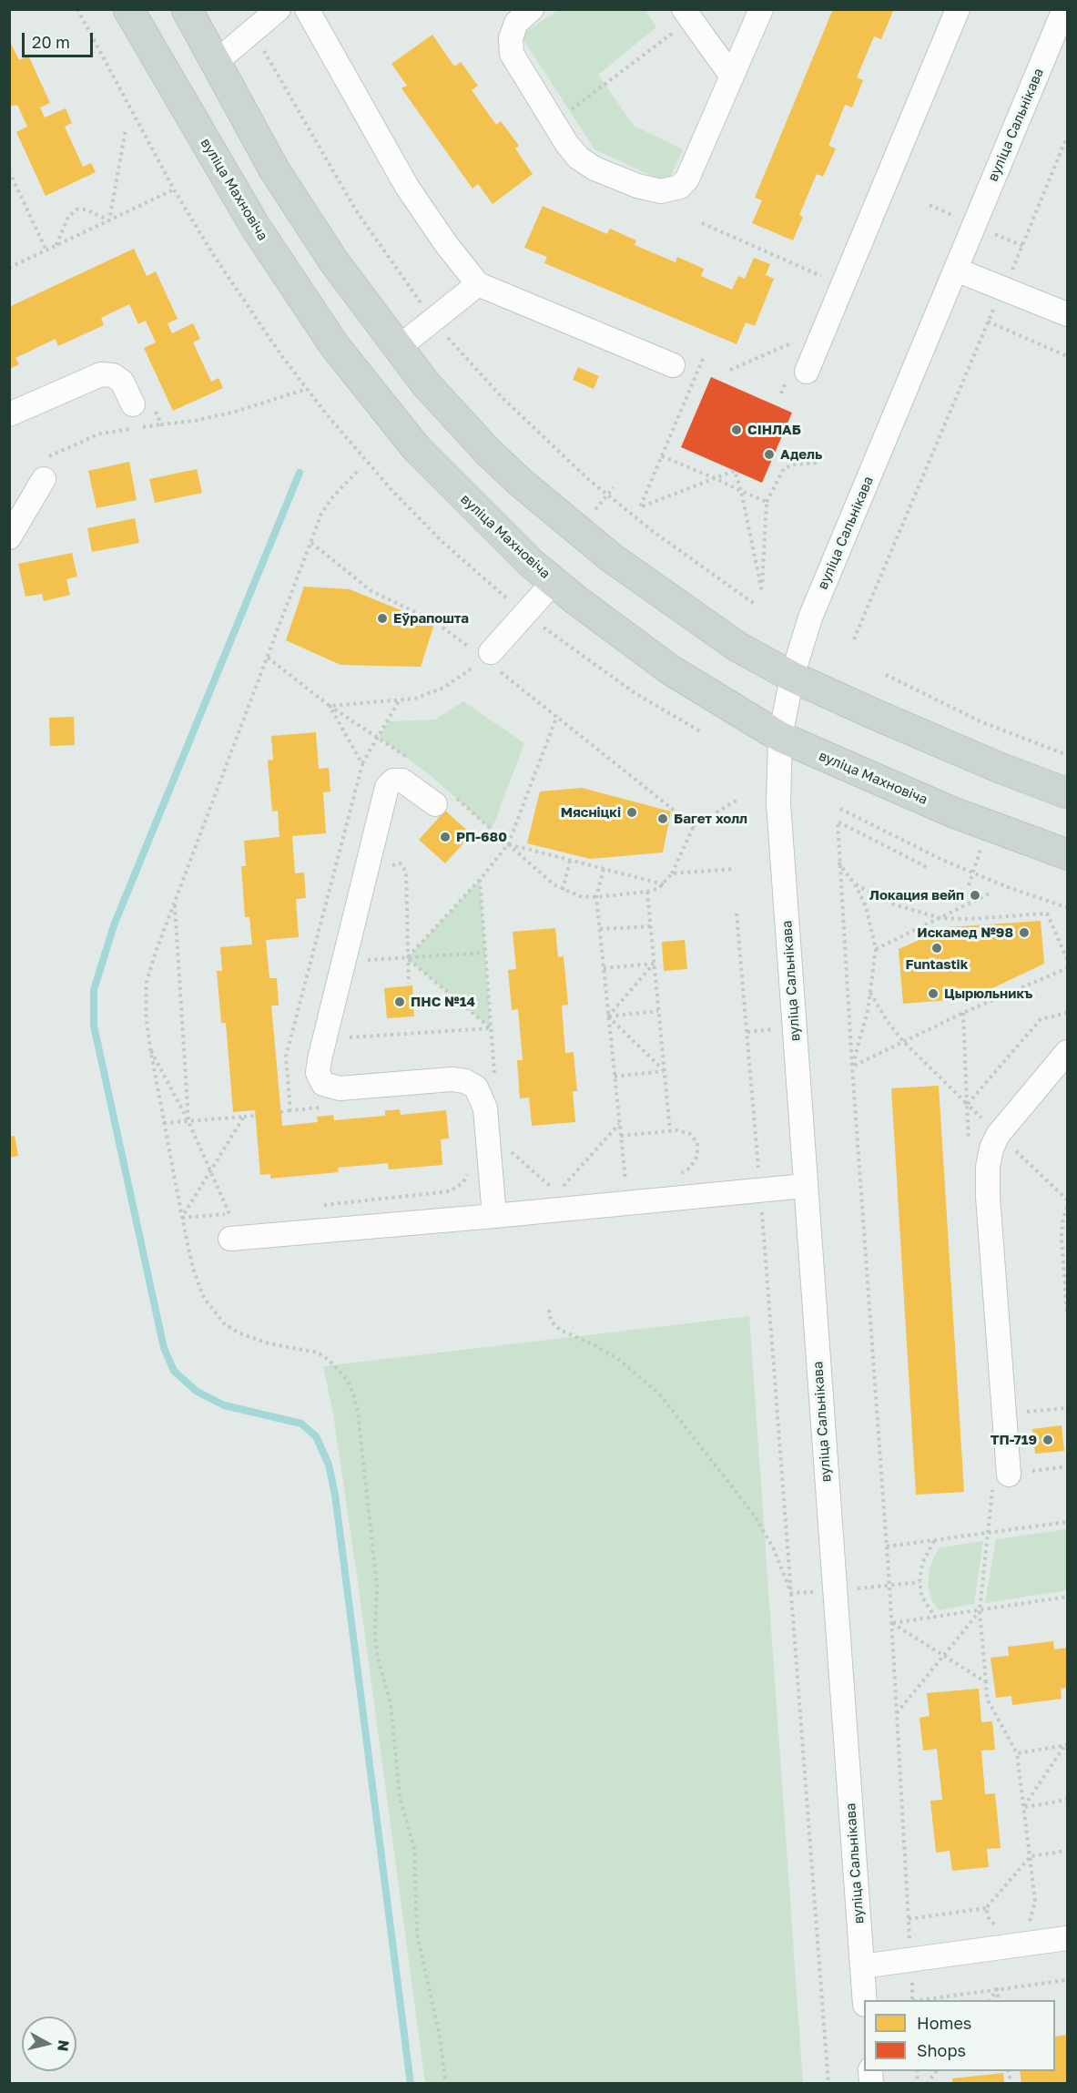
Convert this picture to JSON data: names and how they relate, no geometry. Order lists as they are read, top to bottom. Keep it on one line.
{"streets":{"main road":["вуліца Махновіча"],"street":["вуліца Сальнікава"]},"crossings":[["вуліца Сальнікава","вуліца Махновіча"]],"places":["СІНЛАБ","Адель","Еўрапошта","Мясніцкі","Багет холл","РП-680","Локация вейп","Искамед №98","Funtastik","Цырюльникъ","ПНС №14","ТП-719"],"legend":["Homes","Shops"],"scale_bar":"20 m","north":"right"}
